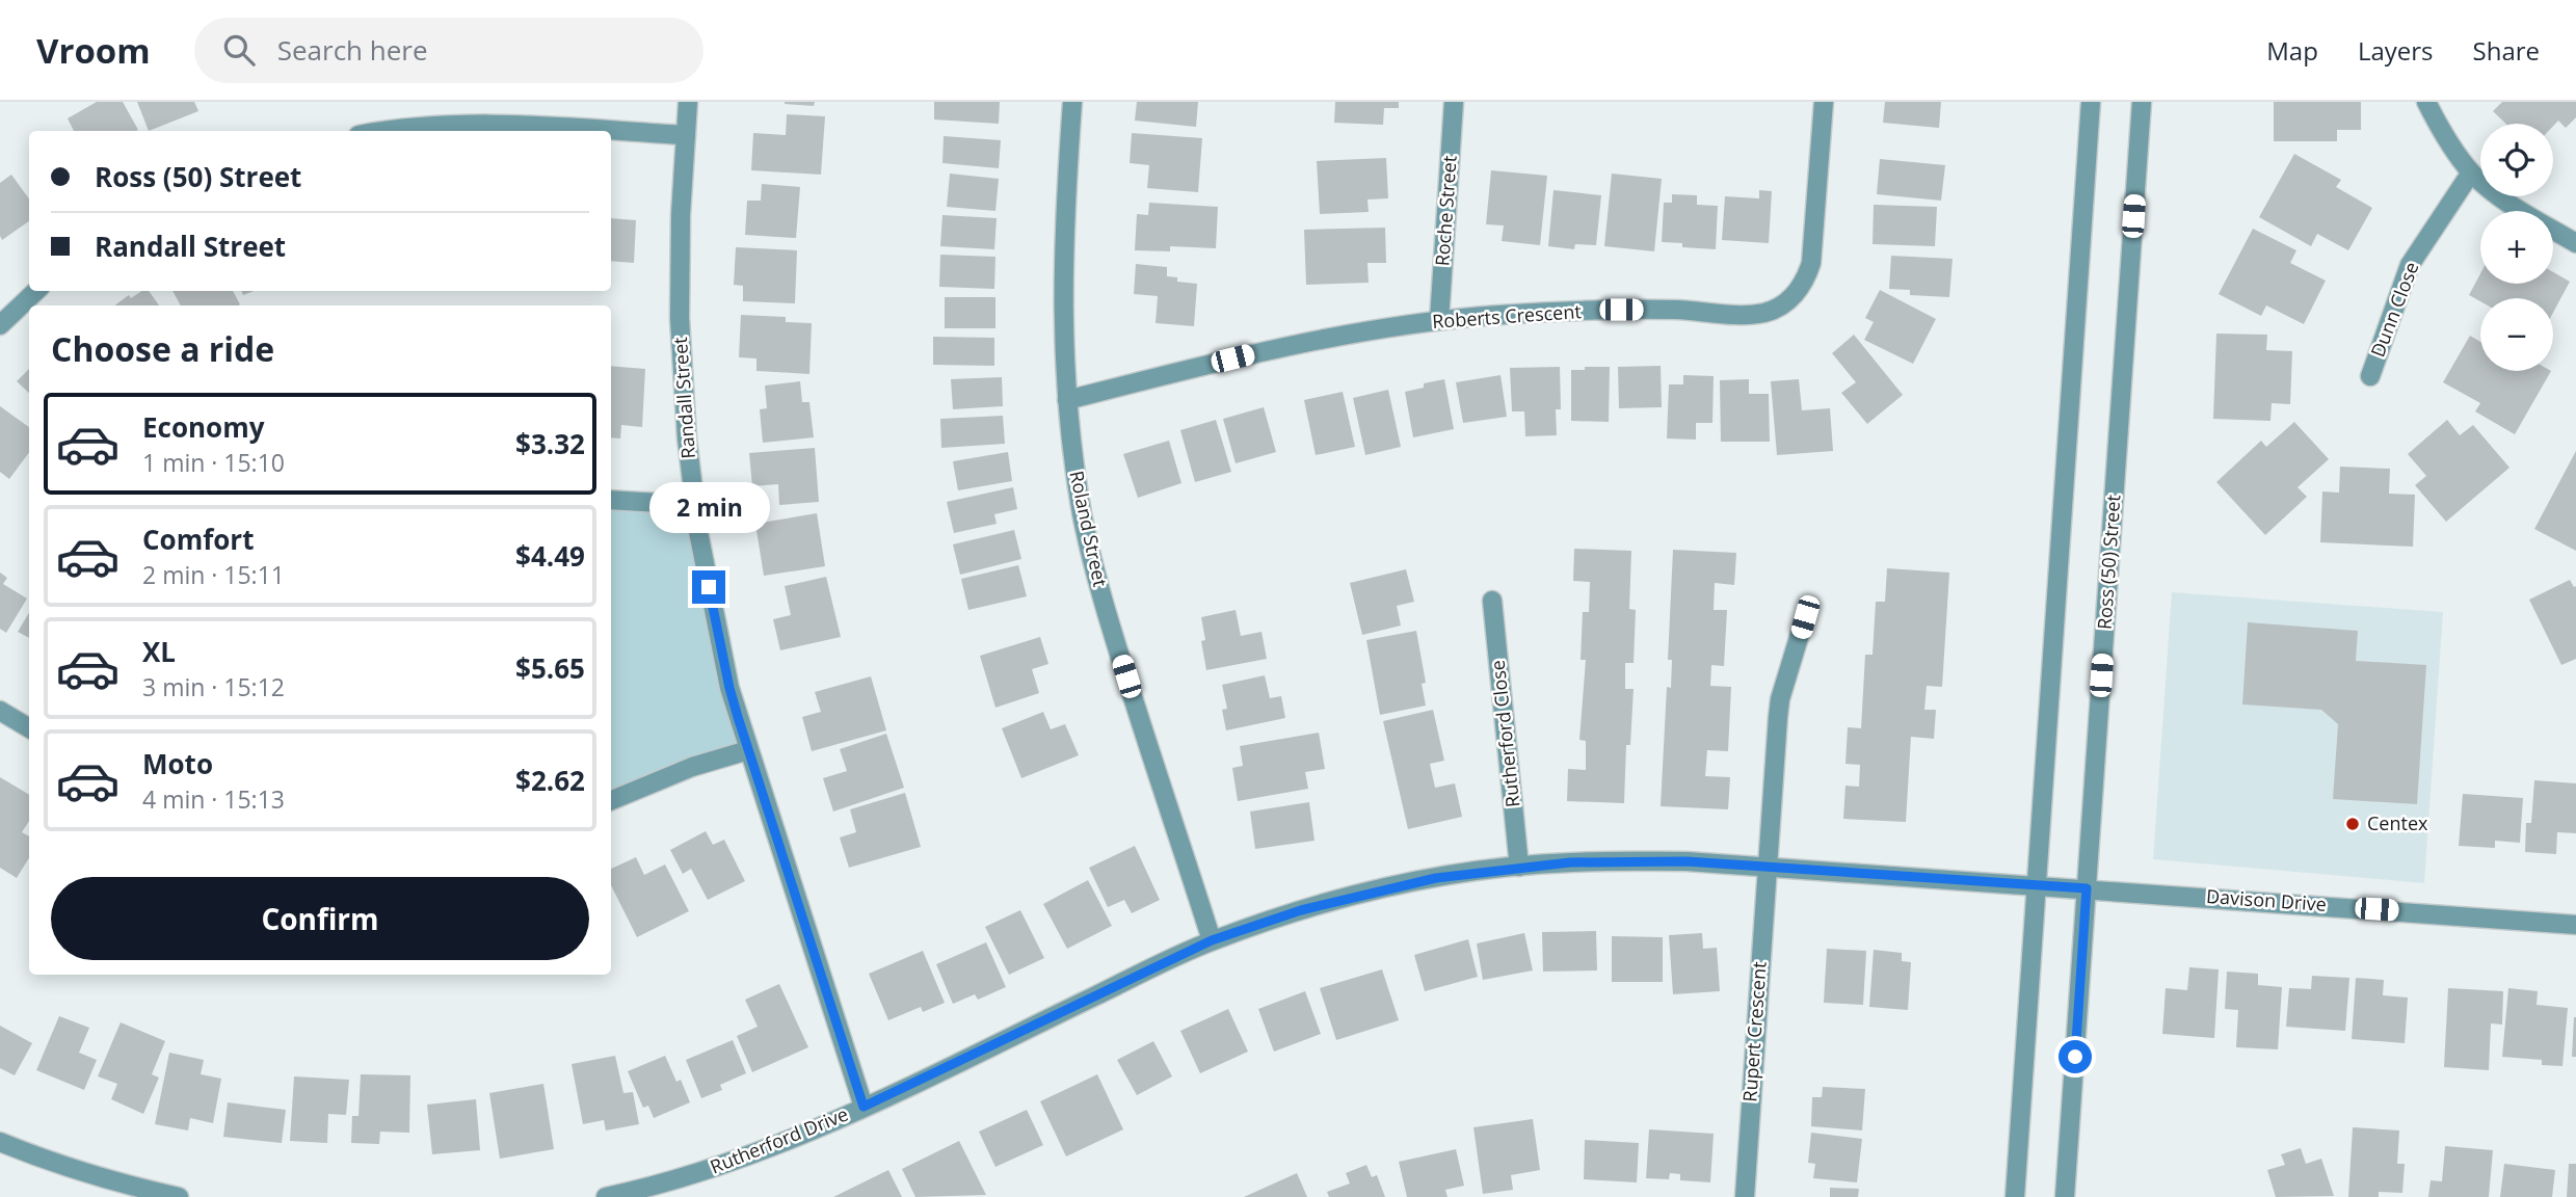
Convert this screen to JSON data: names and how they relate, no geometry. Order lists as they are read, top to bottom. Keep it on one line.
{"streets":{"street":["Roche Street","Dunn Close","Roberts Crescent","Randall Street","Roland Street","Ross (50) Street","Rutherford Close","Davison Drive","Rupert Crescent","Rutherford Drive"]},"crossings":[["Roche Street","Roberts Crescent"],["Roberts Crescent","Roland Street"],["Randall Street","Rutherford Drive"],["Roland Street","Rutherford Drive"],["Ross (50) Street","Davison Drive"],["Ross (50) Street","Rutherford Drive"],["Rutherford Close","Rutherford Drive"],["Davison Drive","Rutherford Drive"],["Rupert Crescent","Rutherford Drive"]],"places":["Centex"],"page":{"header":"Vroom","search":"Search here","nav":["Map","Layers","Share"],"map_buttons":["+","−"],"banner":["Ross (50) Street","Randall Street"],"heading":"Choose a ride","list":[{"name":"Economy","note":"1 min · 15:10","value":"$3.32"},{"name":"Comfort","note":"2 min · 15:11","value":"$4.49"},{"name":"XL","note":"3 min · 15:12","value":"$5.65"},{"name":"Moto","note":"4 min · 15:13","value":"$2.62"}],"bubble":"2 min","buttons":"Confirm"}}
